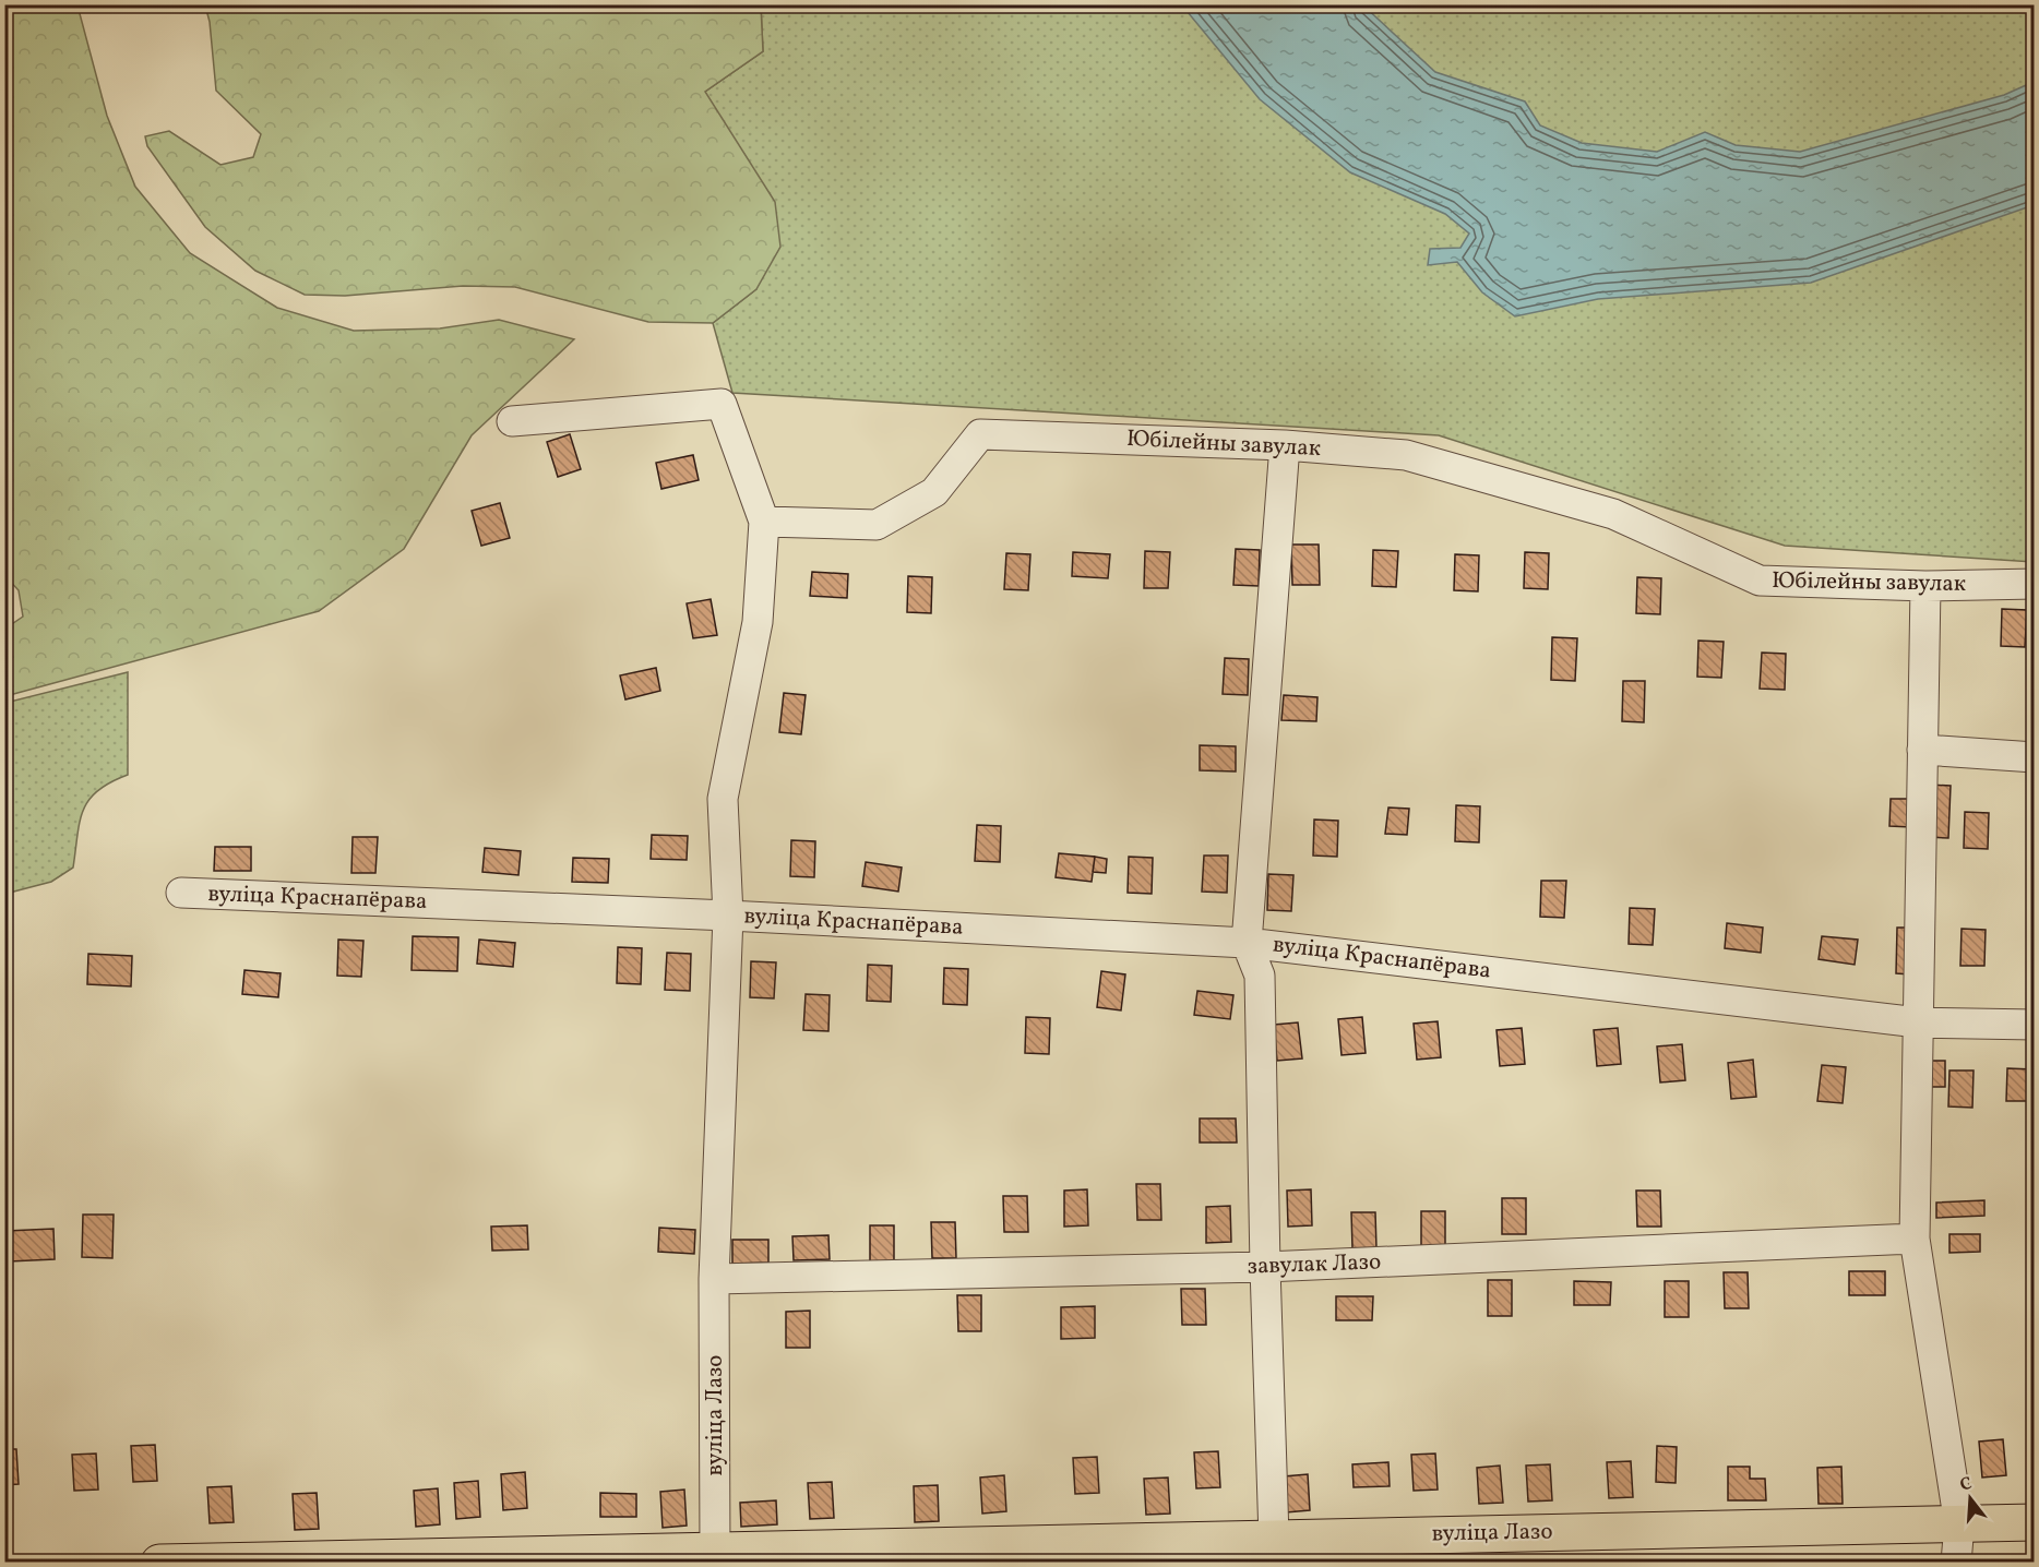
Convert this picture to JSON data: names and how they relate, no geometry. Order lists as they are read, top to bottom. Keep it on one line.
{"streets":{"main road":["вуліца Лазо"],"street":["Юбілейны завулак","вуліца Краснапёрава","завулак Лазо"]},"crossings":[["Юбілейны завулак","вуліца Краснапёрава"],["вуліца Краснапёрава","завулак Лазо"],["вуліца Краснапёрава","вуліца Лазо"],["завулак Лазо","вуліца Лазо"]],"north":"top"}
